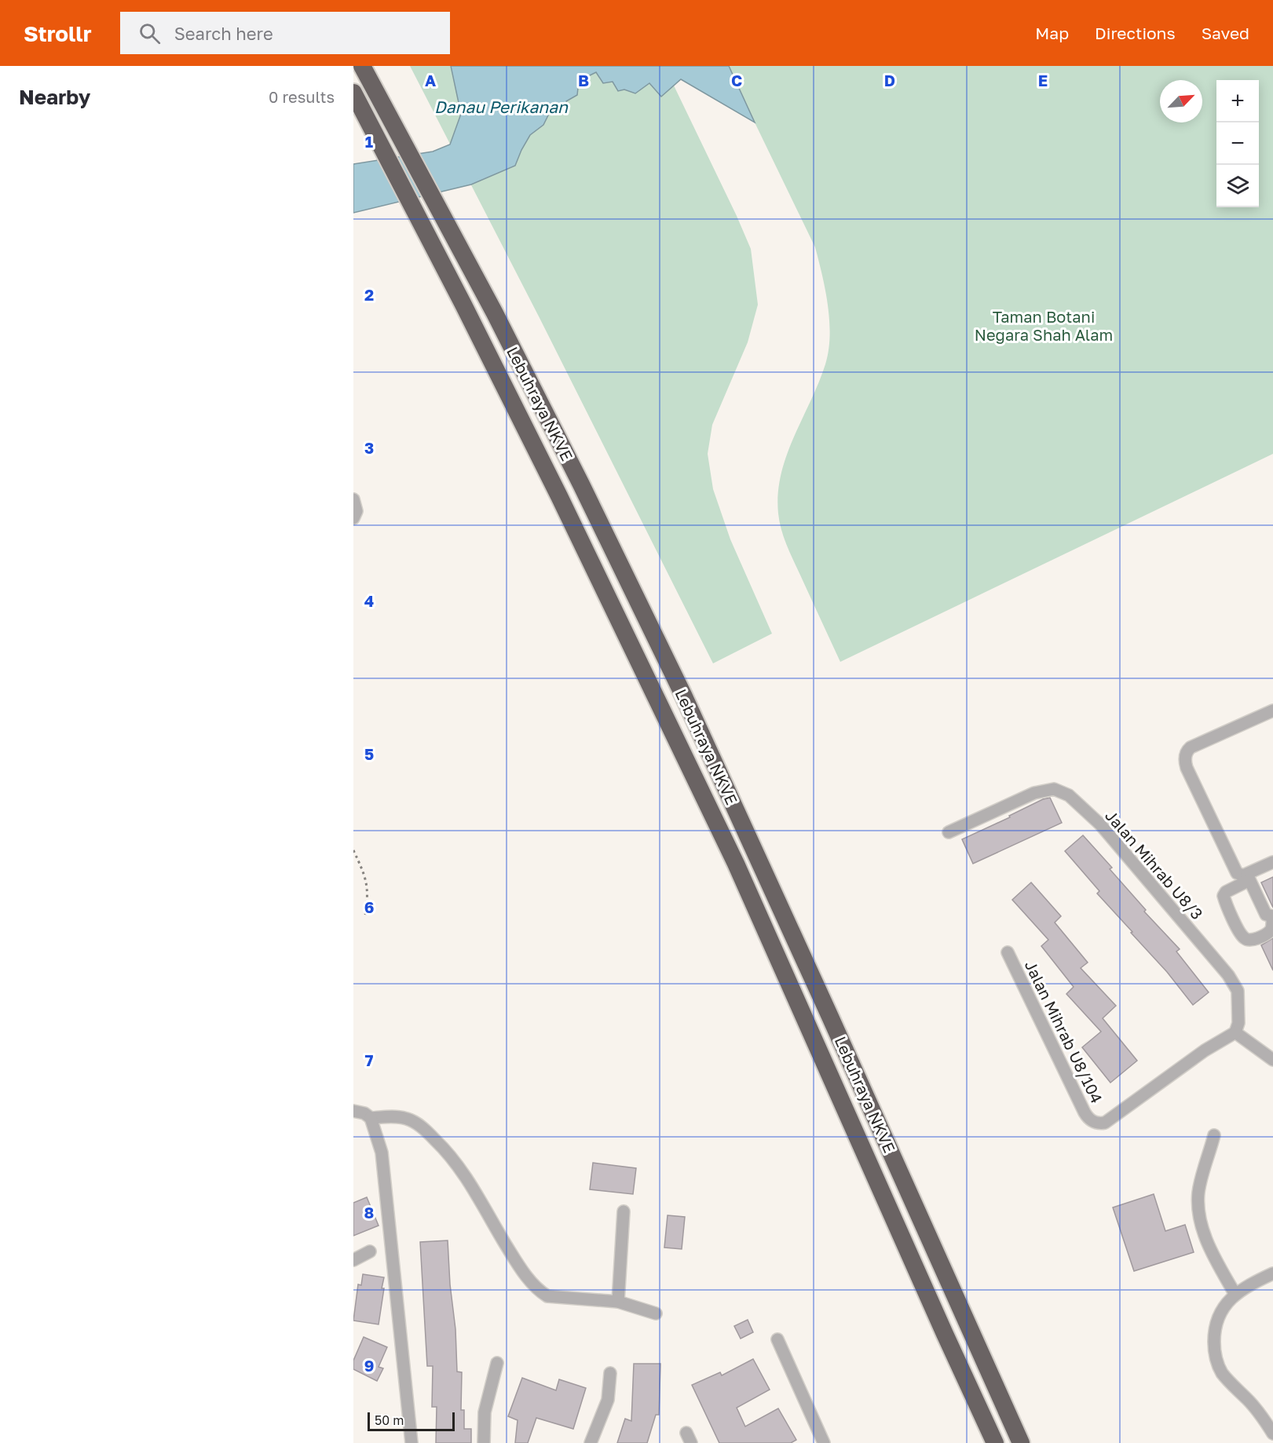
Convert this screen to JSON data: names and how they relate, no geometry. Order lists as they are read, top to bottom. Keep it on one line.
{"streets":{"highway":["Lebuhraya NKVE"],"street":["Jalan Mihrab U8/3","Jalan Mihrab U8/104"]},"crossings":[["Jalan Mihrab U8/3","Jalan Mihrab U8/104"]],"water":["Danau Perikanan"],"parks":["Taman Botani Negara Shah Alam"],"scale_bar":"50 m","north":"top right","page":{"header":"Strollr","search":"Search here","nav":["Map","Directions","Saved"],"heading":["Nearby","0 results"],"map_buttons":["+","−"],"scale":"50 m"},"grid":{"columns":["A","B","C","D","E"],"rows":["1","2","3","4","5","6","7","8","9"]}}
